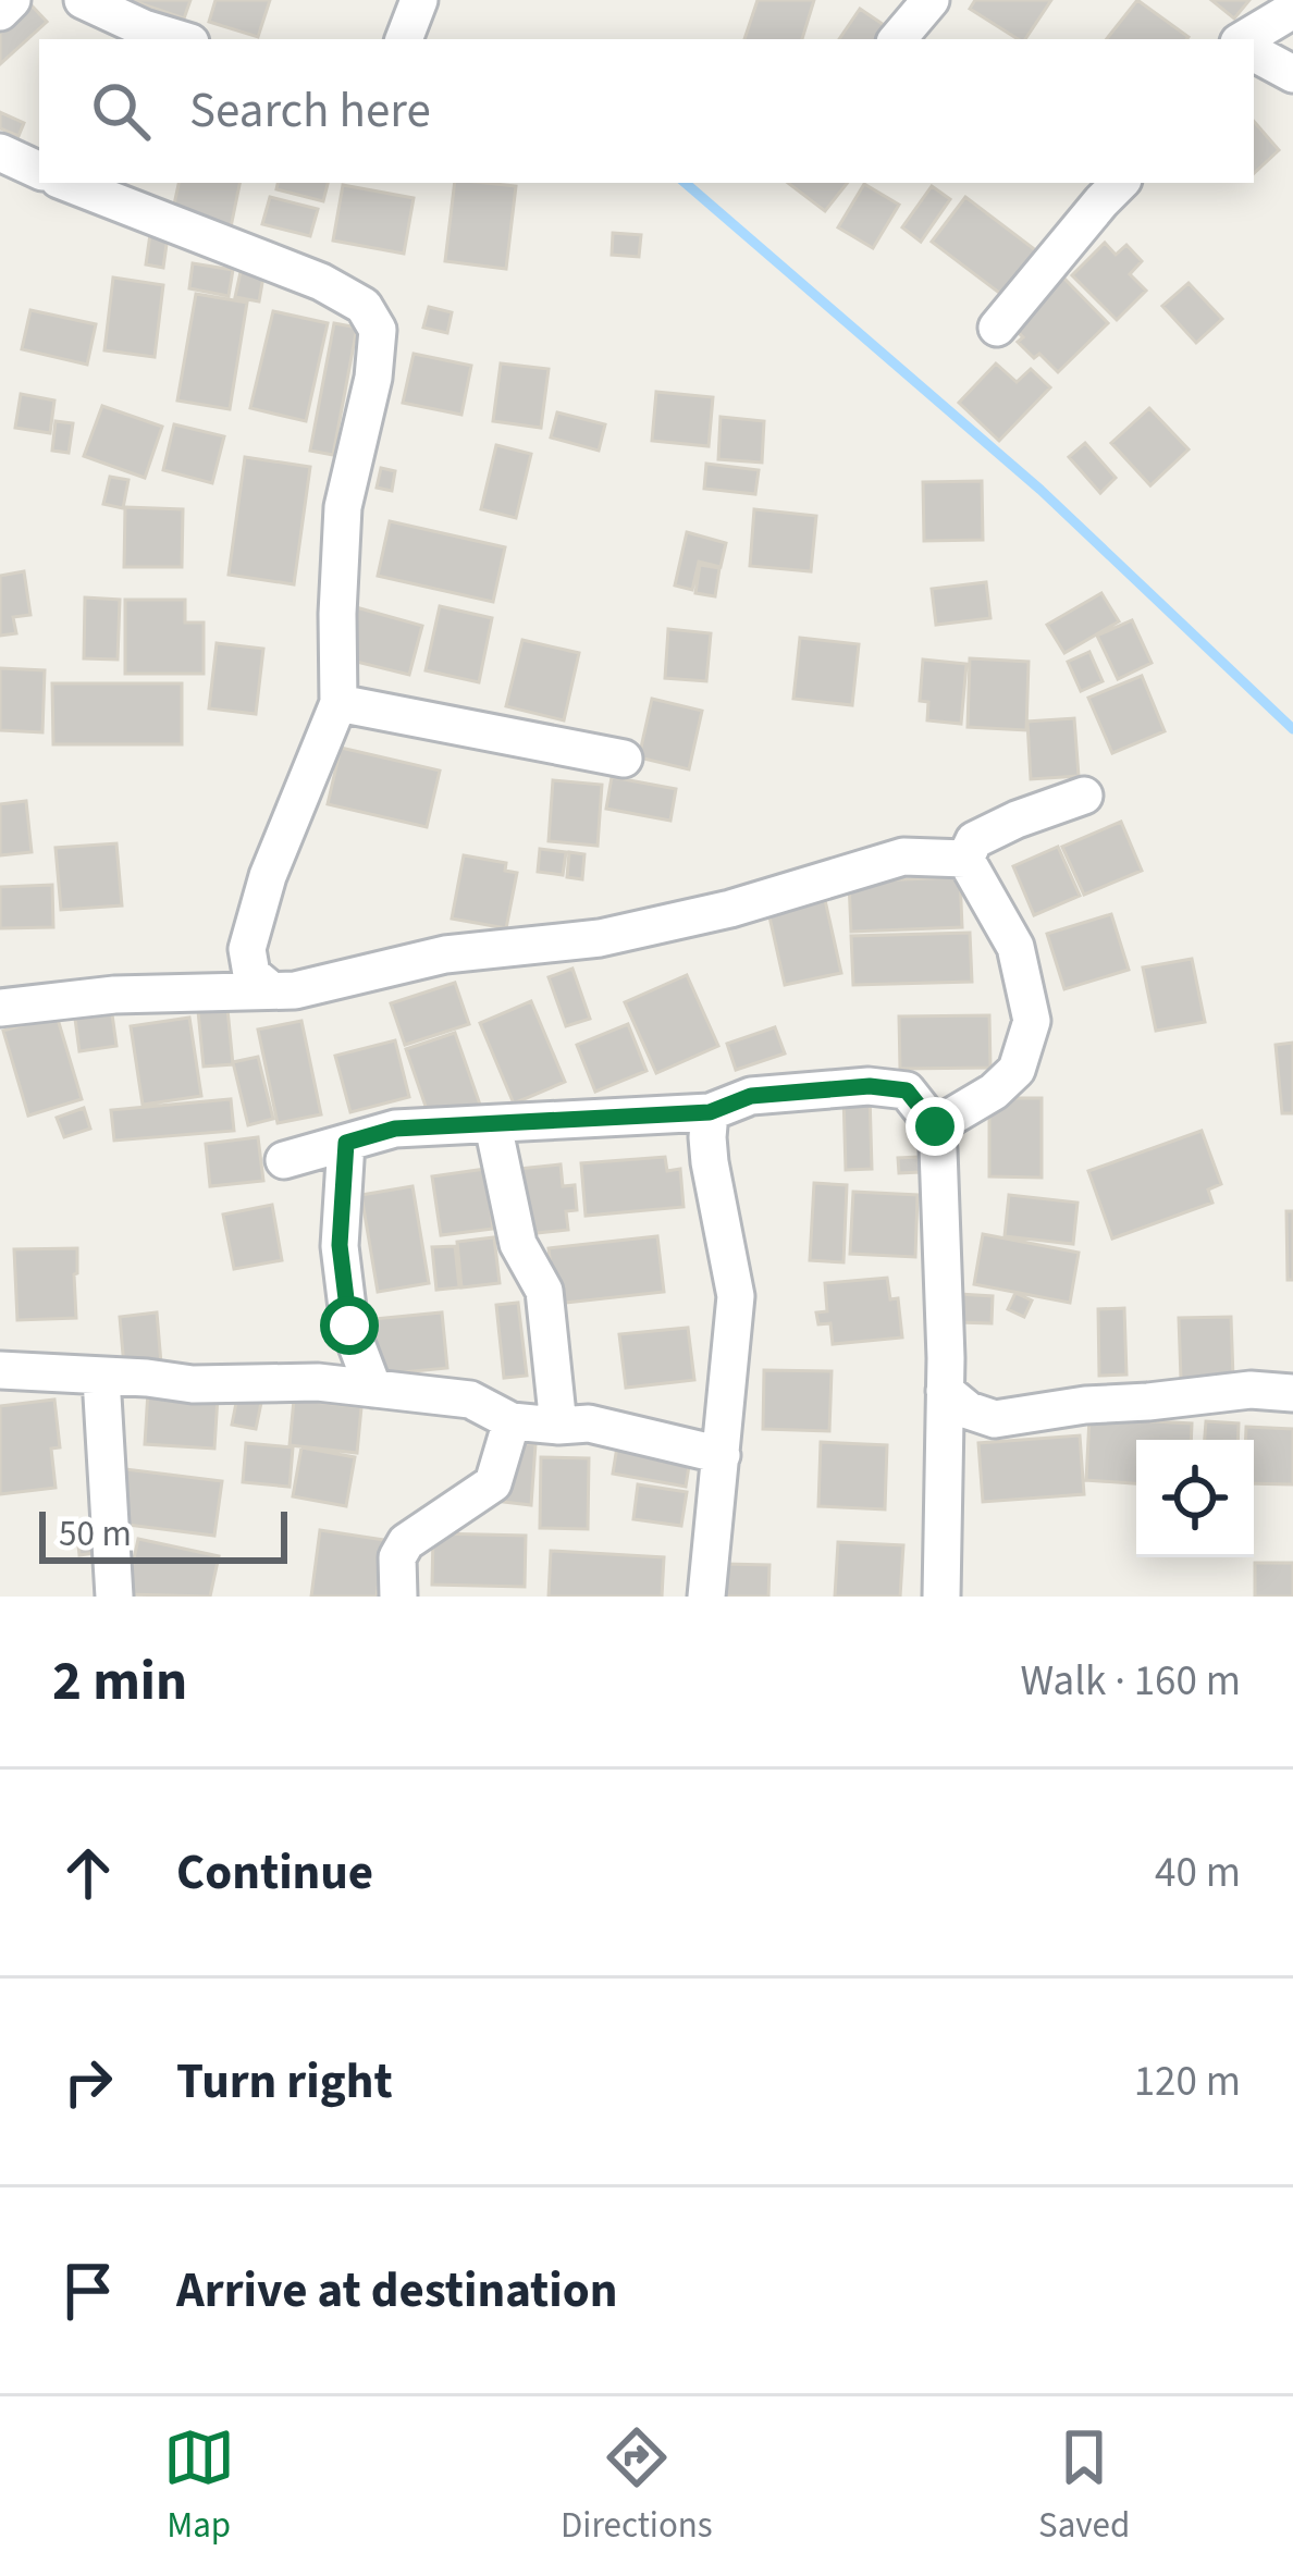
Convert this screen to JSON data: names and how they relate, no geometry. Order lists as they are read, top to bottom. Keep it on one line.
{"scale_bar":"50 m","page":{"search":"Search here","scale":"50 m","heading":["2 min","Walk · 160 m"],"list":[["Continue","40 m"],["Turn right","120 m"],"Arrive at destination"],"nav":["Map","Directions","Saved"]}}
